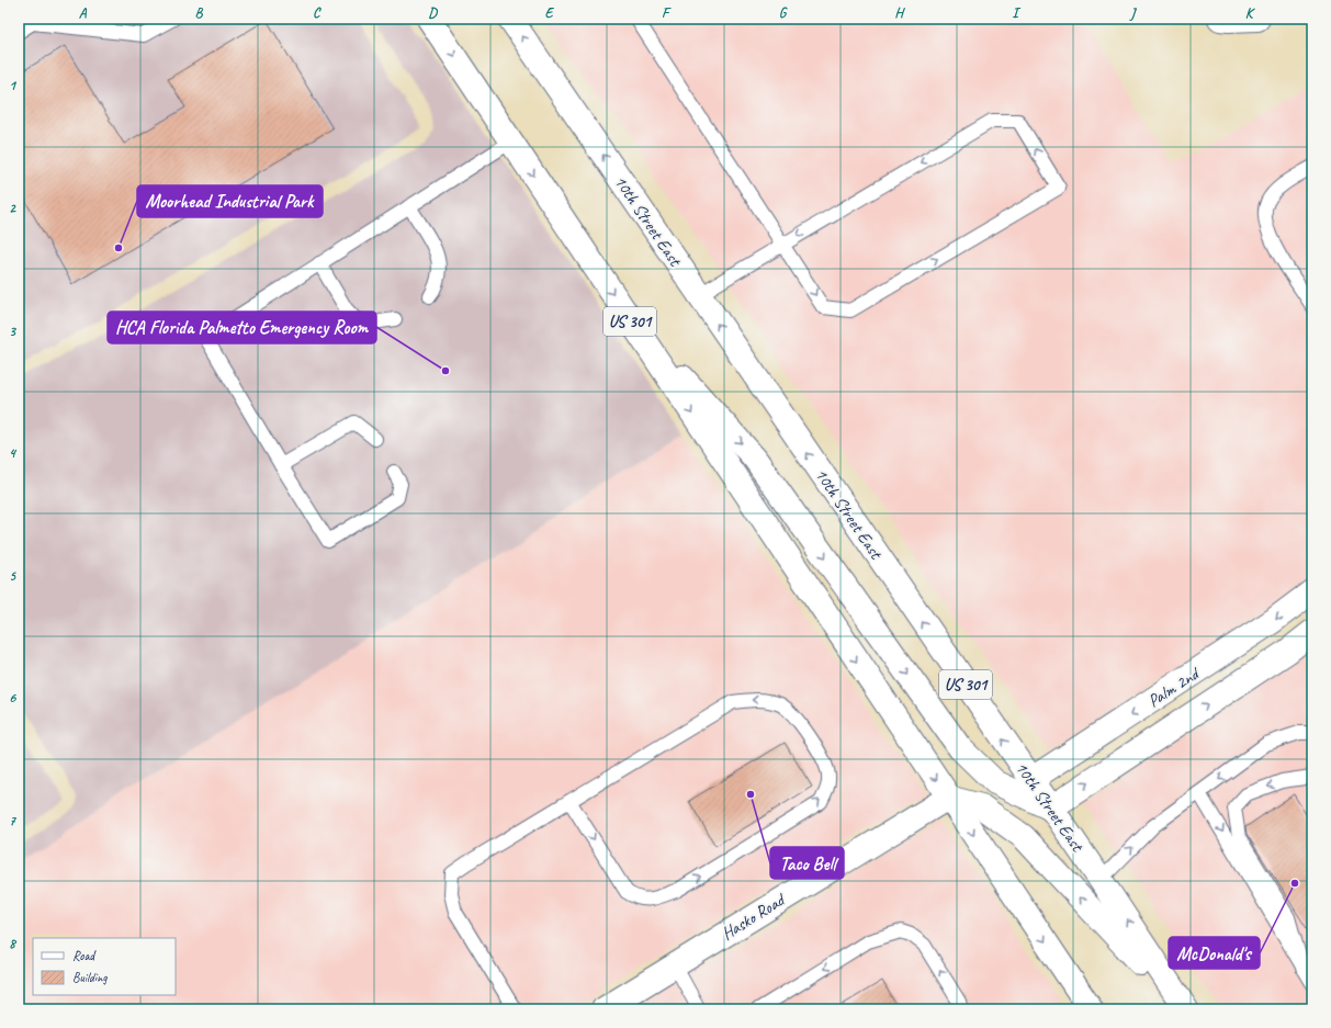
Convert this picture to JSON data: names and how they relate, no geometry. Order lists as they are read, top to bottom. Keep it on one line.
{"streets":{"main road":["10th Street East","US 301","Palm 2nd","Hasko Road"]},"crossings":[["10th Street East","Palm 2nd"],["US 301","Hasko Road"]],"places":["Moorhead Industrial Park","HCA Florida Palmetto Emergency Room","Taco Bell","McDonald's"],"legend":["Road","Building"],"grid":{"columns":["A","B","C","D","E","F","G","H","I","J","K"],"rows":["1","2","3","4","5","6","7","8"]}}
